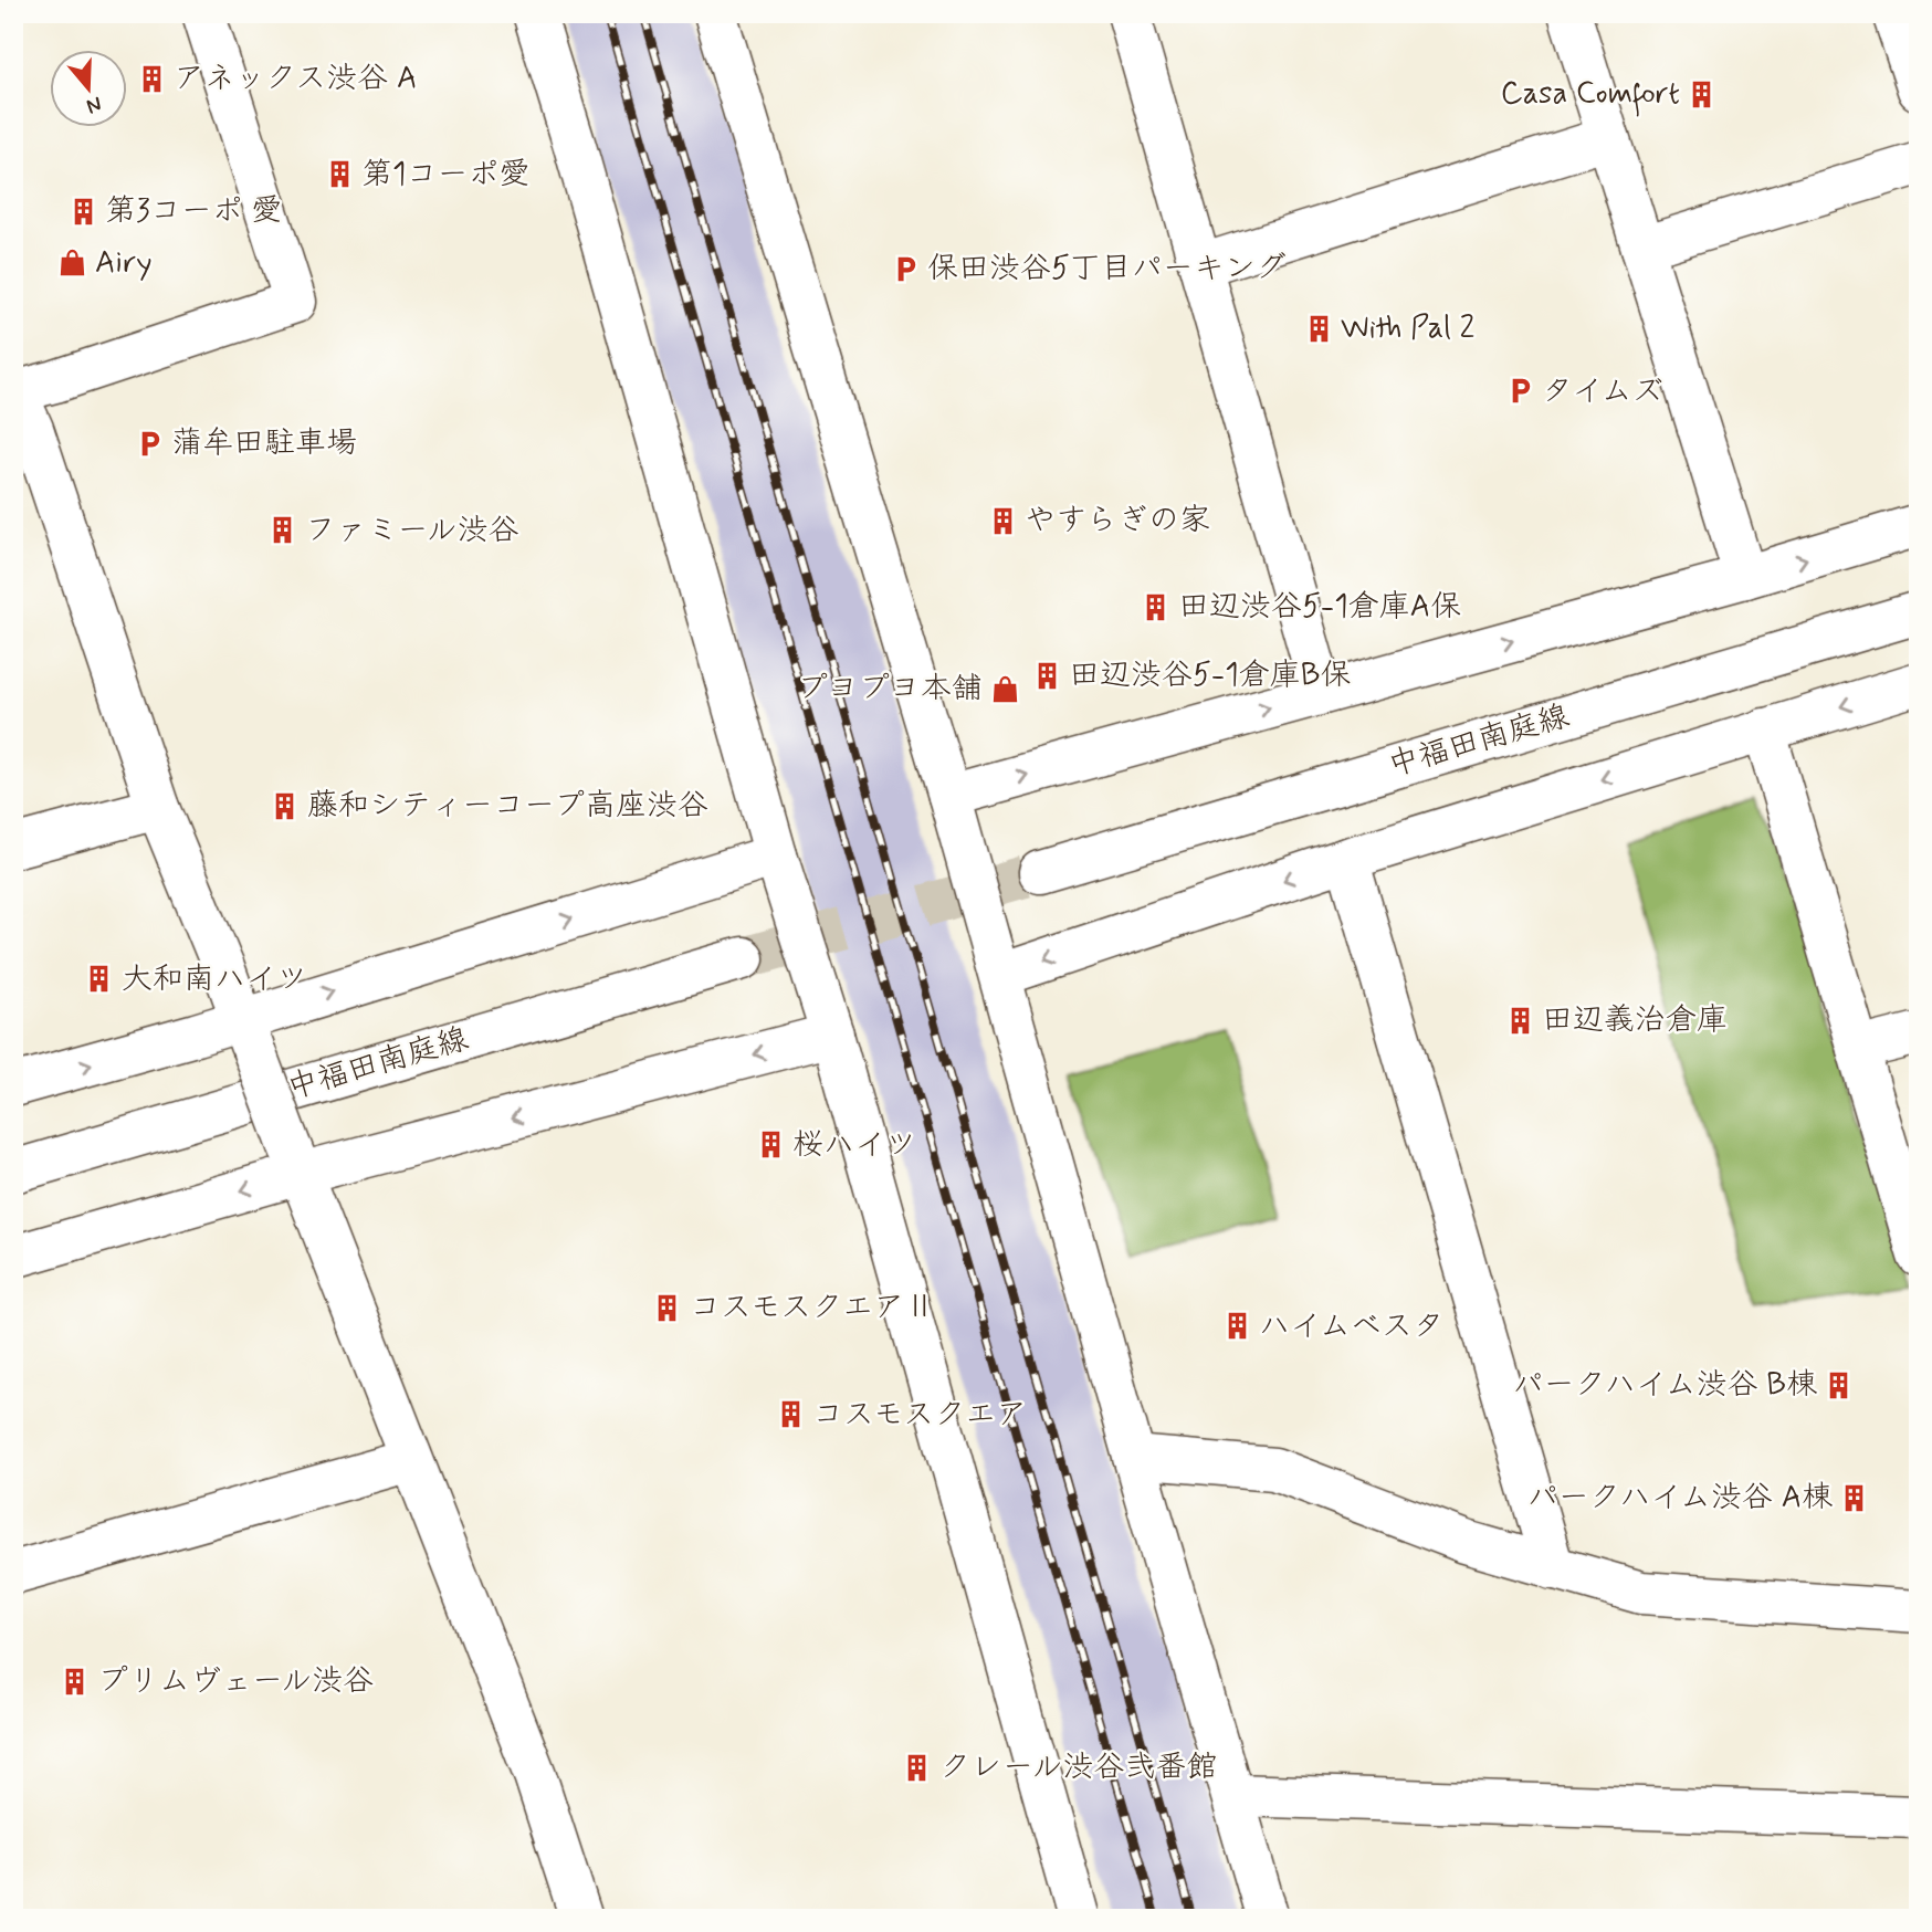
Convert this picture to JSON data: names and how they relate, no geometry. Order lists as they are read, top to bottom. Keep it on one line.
{"streets":{"street":["中福田南庭線"]},"places":{"building":["アネックス渋谷 A","Casa Comfort","第1コーポ愛","第3コーポ 愛","With Pal 2","やすらぎの家","ファミール渋谷","田辺渋谷5-1倉庫A保","田辺渋谷5-1倉庫B保","藤和シティーコープ高座渋谷","大和南ハイツ","田辺義治倉庫","桜ハイツ","コスモスクエアⅡ","ハイムベスタ","パークハイム渋谷 B棟","コスモスクエア","パークハイム渋谷 A棟","プリムヴェール渋谷","クレール渋谷弐番館"],"shop":["Airy","プヨプヨ本舗"],"parking":["保田渋谷5丁目パーキング","タイムズ","蒲牟田駐車場"]},"north":"bottom"}
